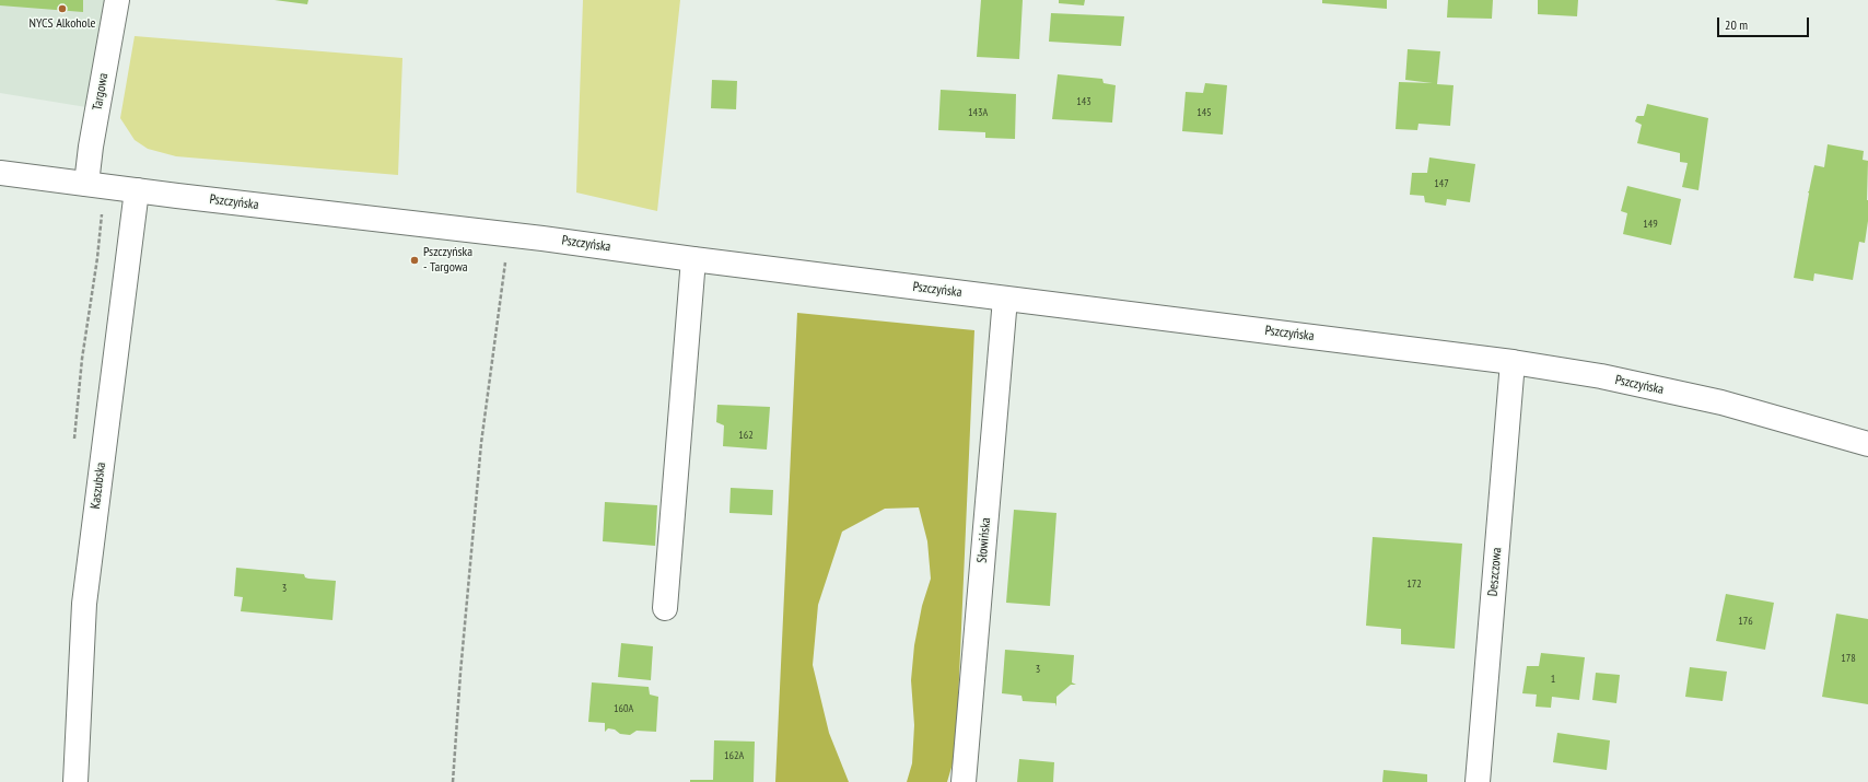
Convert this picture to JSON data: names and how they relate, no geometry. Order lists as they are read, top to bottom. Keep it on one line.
{"streets":{"main road":["Targowa","Pszczyńska","Kaszubska","Słowińska","Deszczowa"]},"crossings":[["Targowa","Pszczyńska"],["Pszczyńska","Kaszubska"],["Pszczyńska","Słowińska"],["Pszczyńska","Deszczowa"]],"places":["NYCS Alkohole","Pszczyńska - Targowa"],"house_numbers":["143","143A","145","147","149","162","172","3","176","178","3","1","160A","162A"],"scale_bar":"20 m"}
